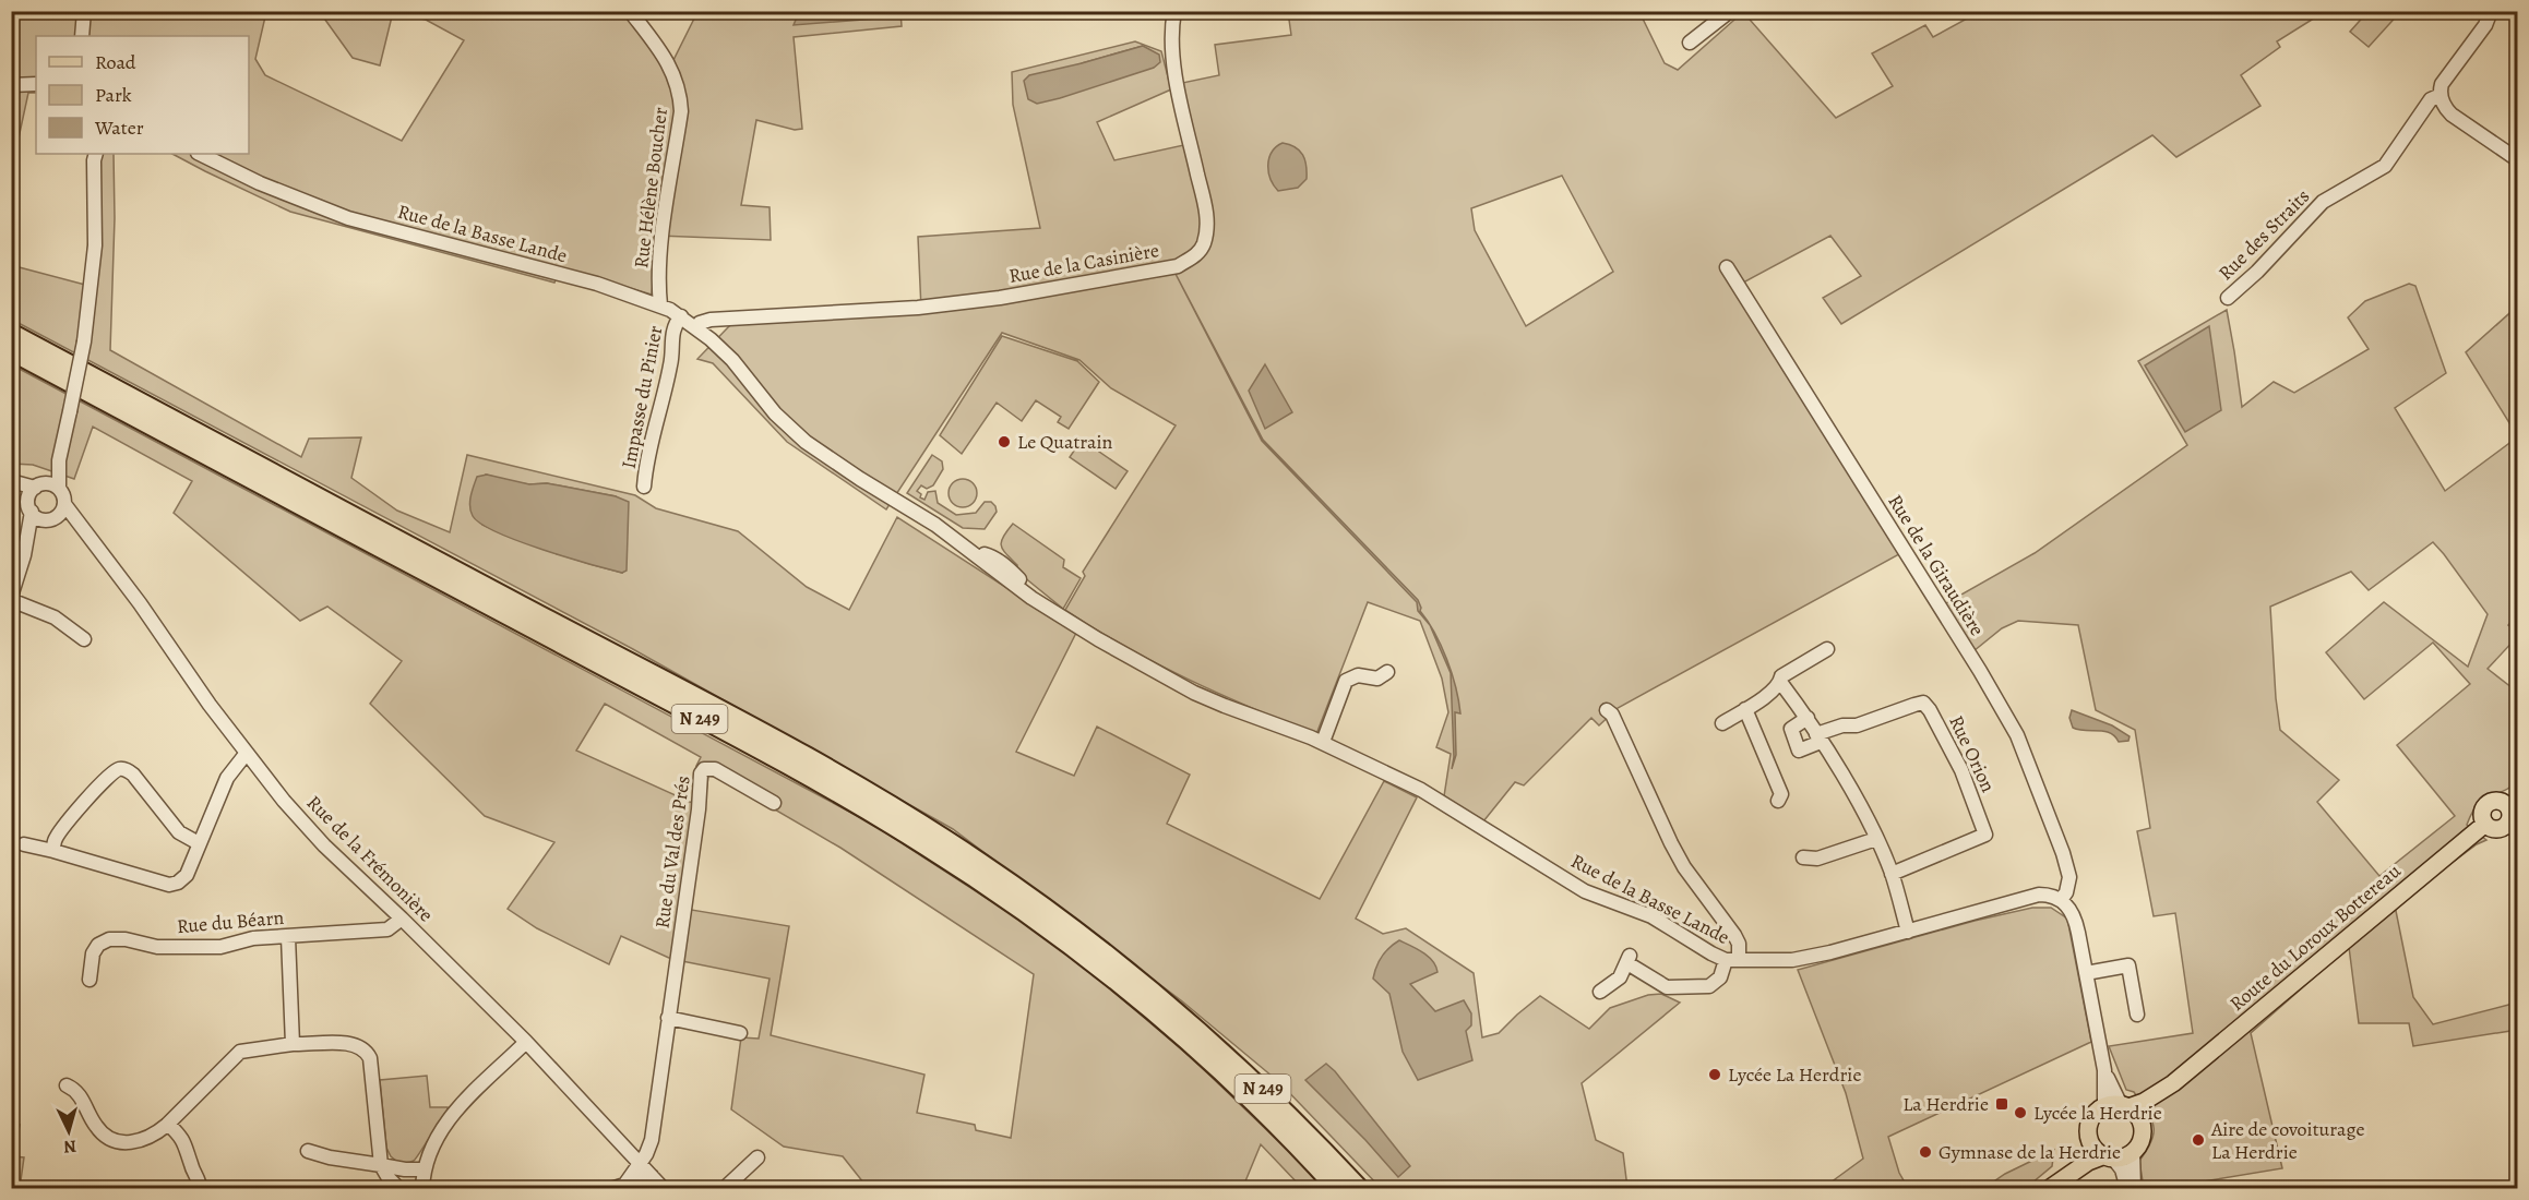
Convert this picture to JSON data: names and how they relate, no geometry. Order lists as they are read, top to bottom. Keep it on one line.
{"streets":{"highway":["N 249"],"main road":["Route du Loroux Bottereau"],"street":["Rue Hélène Boucher","Rue de la Basse Lande","Rue des Straits","Rue de la Casinière","Impasse du Pinier","Rue de la Giraudière","Rue Orion","Rue du Val des Prés","Rue de la Frémonière","Rue du Béarn"]},"crossings":[["Rue Hélène Boucher","Rue de la Basse Lande"],["Rue de la Basse Lande","Rue de la Casinière"],["Rue de la Basse Lande","Impasse du Pinier"],["Rue de la Basse Lande","Rue de la Giraudière"],["Rue du Val des Prés","Rue de la Frémonière"],["Rue de la Frémonière","Rue du Béarn"]],"places":{"other":["Le Quatrain","Lycée La Herdrie","Lycée la Herdrie","Aire de covoiturage La Herdrie","Gymnase de la Herdrie"],"transit":["La Herdrie"]},"legend":["Road","Park","Water"],"north":"bottom"}
